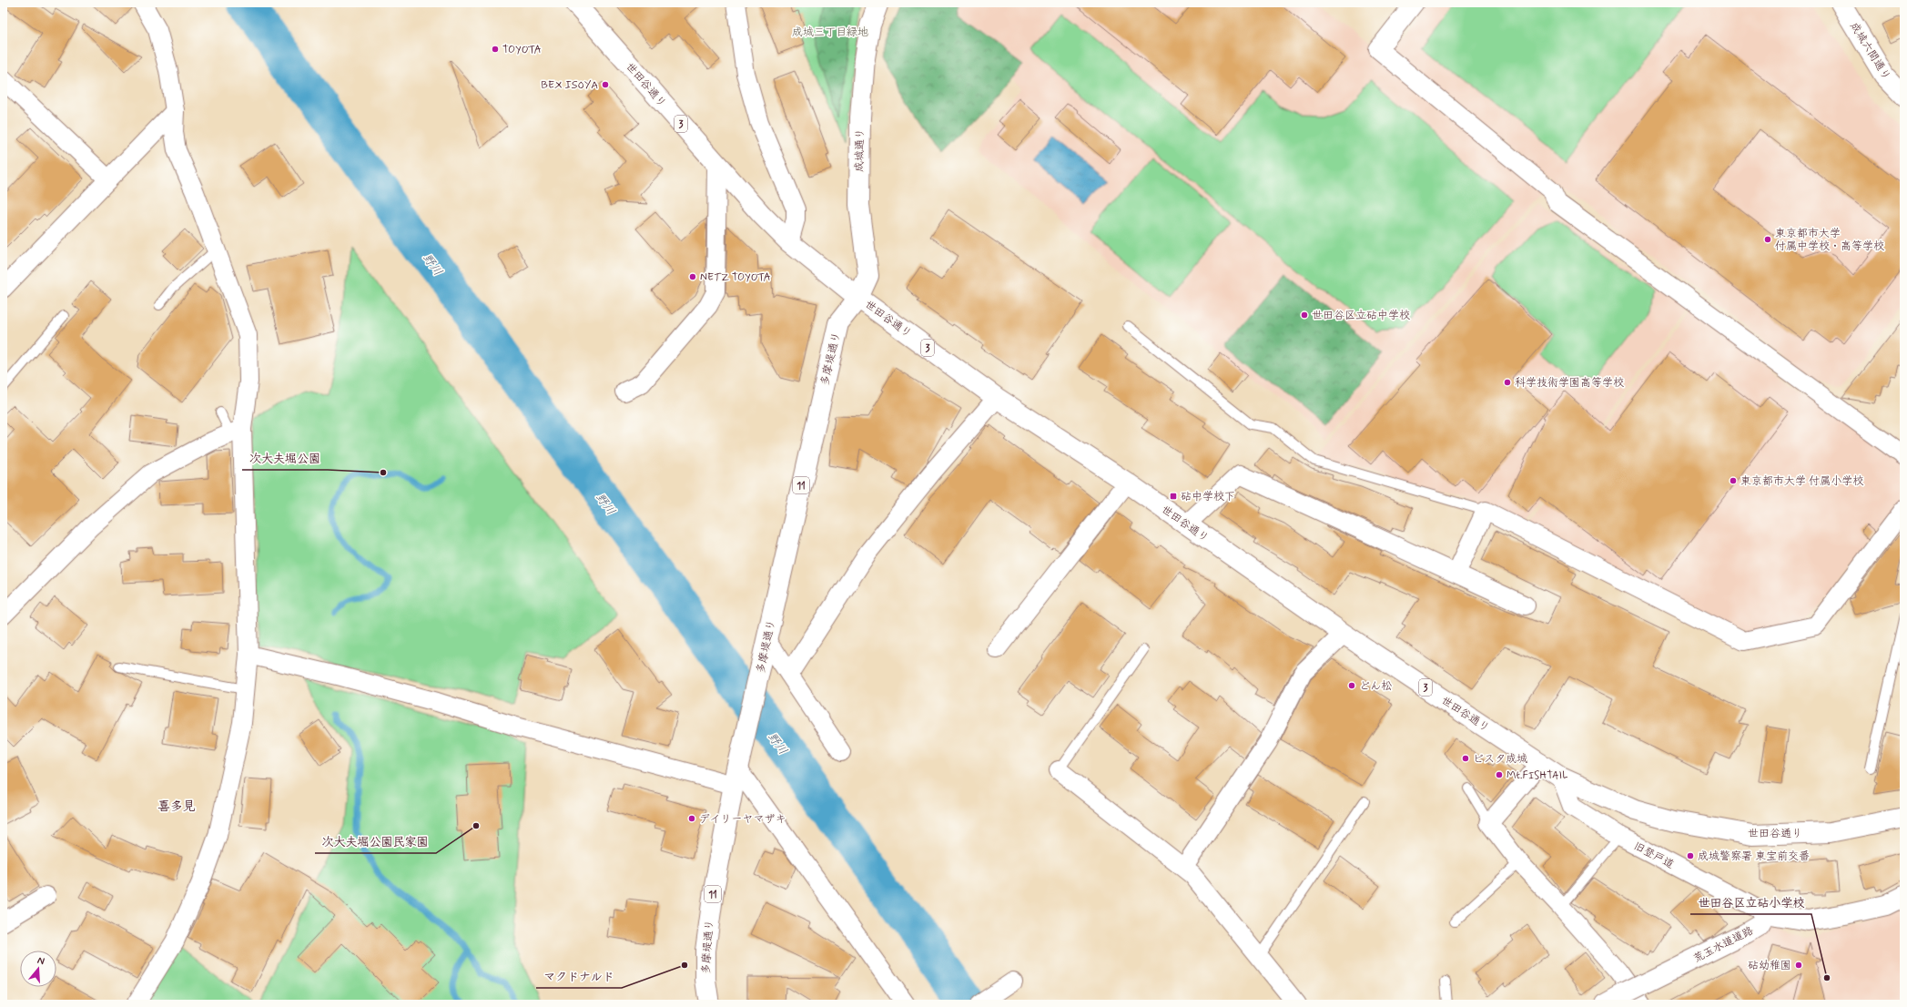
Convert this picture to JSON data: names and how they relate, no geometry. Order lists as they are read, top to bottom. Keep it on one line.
{"streets":{"main road":["成城六間通り","世田谷通り","3","成城通り","多摩堤通り","11","荒玉水道道路"],"street":["旧登戸道"]},"crossings":[["世田谷通り","成城通り"],["世田谷通り","多摩堤通り"],["世田谷通り","旧登戸道"],["成城通り","多摩堤通り"],["旧登戸道","荒玉水道道路"]],"districts":["喜多見"],"water":["野川"],"parks":["成城三丁目緑地"],"places":{"other":["TOYOTA","BEX ISOYA","東京都市大学 付属中学校・高等学校","NETZ TOYOTA","世田谷区立砧中学校","科学技術学園高等学校","次大夫堀公園","東京都市大学 付属小学校","どん松","ビスタ成城","Mt.FISHTAIL","デイリーヤマザキ","次大夫堀公園民家園","成城警察署 東宝前交番","マクドナルド","砧幼稚園","世田谷区立砧小学校"],"transit":["砧中学校下"]},"north":"top"}
